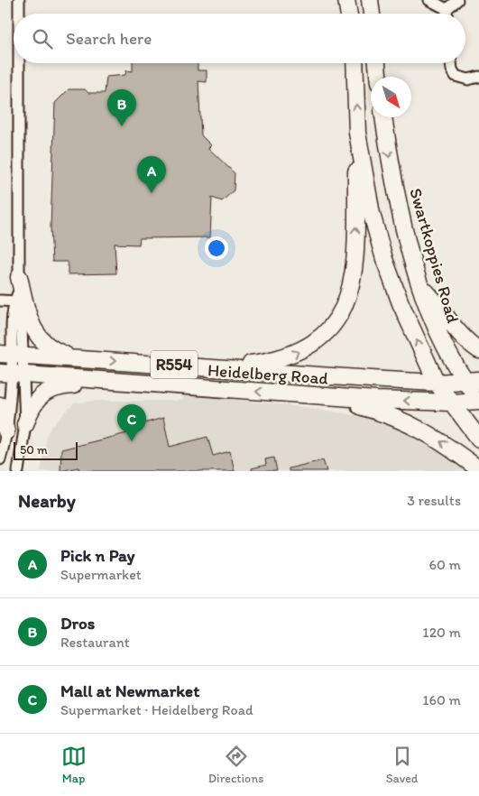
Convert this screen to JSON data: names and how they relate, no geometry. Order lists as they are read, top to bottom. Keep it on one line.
{"streets":{"main road":["Swartkoppies Road","R554","Heidelberg Road"]},"crossings":[["Swartkoppies Road","Heidelberg Road"]],"scale_bar":"50 m","north":"bottom right","page":{"search":"Search here","pins":["B","A","C"],"scale":"50 m","heading":["Nearby","3 results"],"list":[{"mark":"A","name":"Pick n Pay","note":"Supermarket","value":"60 m"},{"mark":"B","name":"Dros","note":"Restaurant","value":"120 m"},{"mark":"C","name":"Mall at Newmarket","note":"Supermarket · Heidelberg Road","value":"160 m"}],"nav":["Map","Directions","Saved"]}}
